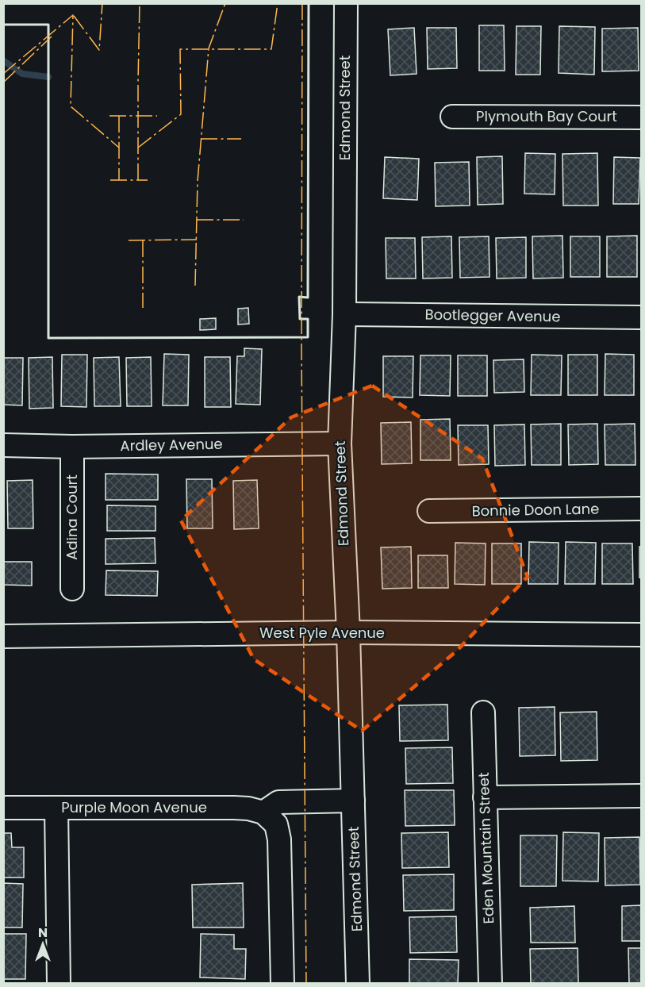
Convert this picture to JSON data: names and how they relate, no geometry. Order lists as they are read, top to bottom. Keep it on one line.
{"streets":{"street":["Edmond Street","Plymouth Bay Court","Bootlegger Avenue","Ardley Avenue","Bonnie Doon Lane","Adina Court","West Pyle Avenue","Purple Moon Avenue","Eden Mountain Street"]},"crossings":[["Edmond Street","Bootlegger Avenue"],["Edmond Street","Ardley Avenue"],["Edmond Street","West Pyle Avenue"],["Ardley Avenue","Adina Court"]],"north":"top"}
